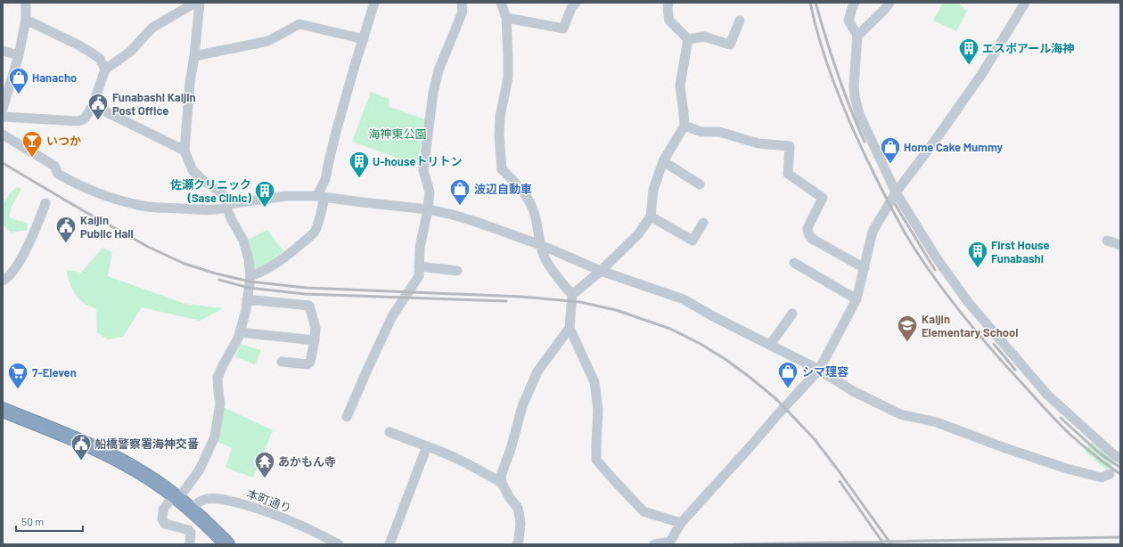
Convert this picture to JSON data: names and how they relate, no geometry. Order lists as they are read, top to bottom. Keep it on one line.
{"streets":{"street":["本町通り"]},"parks":["海神東公園"],"places":{"building":["エスポアール海神","U-houseトリトン","佐瀬クリニック (Sase Clinic)","First House Funabashi"],"shop":["Hanacho","Home Cake Mummy","波辺自動車","シマ理容"],"public building":["Funabashi Kaijin Post Office","Kaijin Public Hall","船橋警察署海神交番"],"bar":["いつか"],"school or university":["Kaijin Elementary School"],"supermarket":["7-Eleven"],"temple":["あかもん寺"]},"scale_bar":"50 m"}
